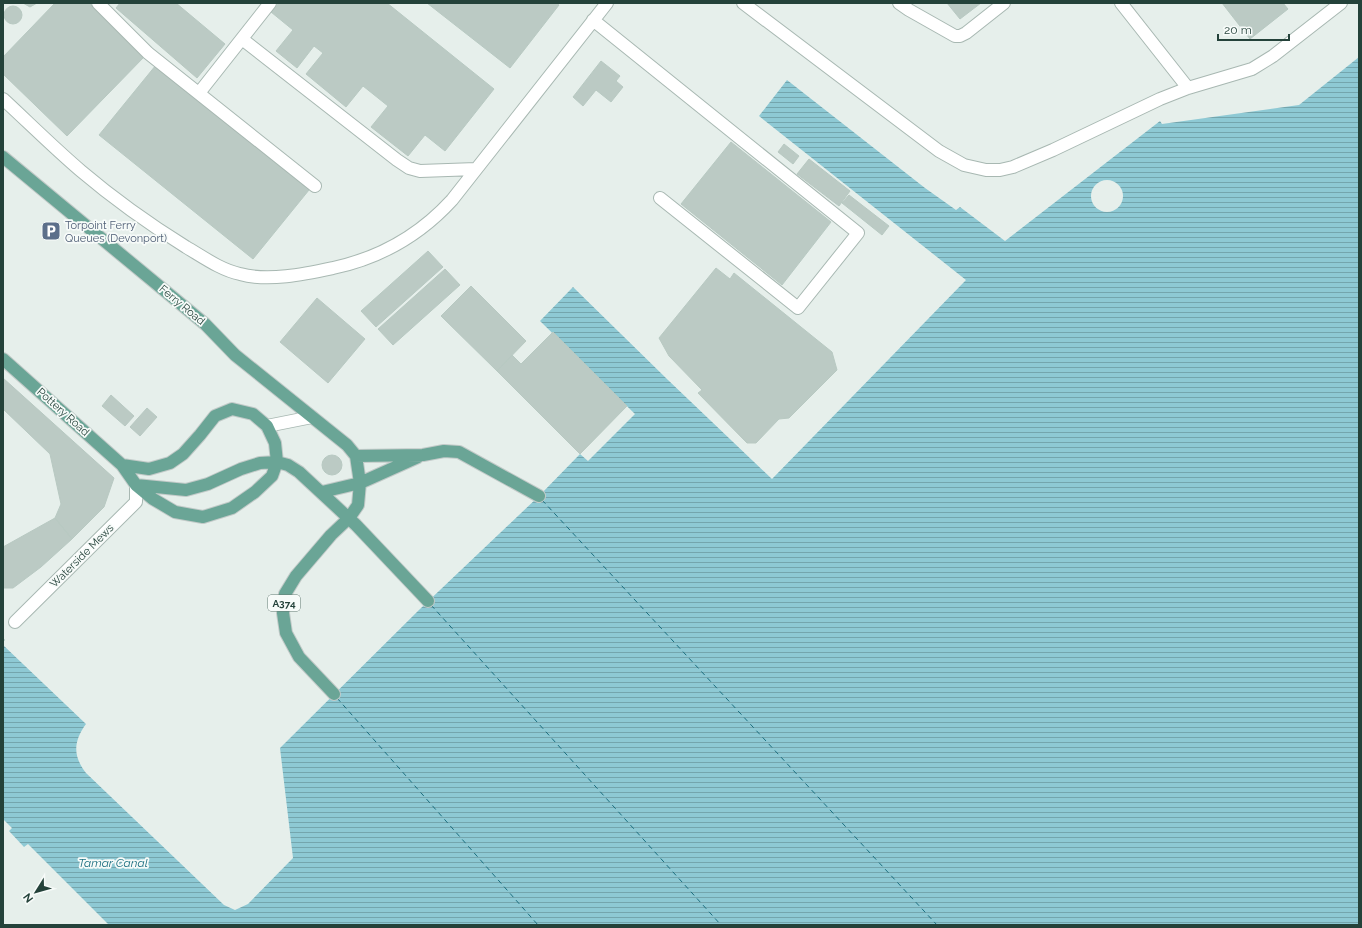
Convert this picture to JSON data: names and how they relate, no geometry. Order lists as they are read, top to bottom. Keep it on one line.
{"streets":{"main road":["Ferry Road","Pottery Road","A374"],"lane":["Waterside Mews"]},"crossings":[["Ferry Road","A374"],["Pottery Road","Waterside Mews"]],"water":["Tamar Canal"],"places":{"parking":["Torpoint Ferry Queues (Devonport)"]},"scale_bar":"20 m","north":"bottom left"}
